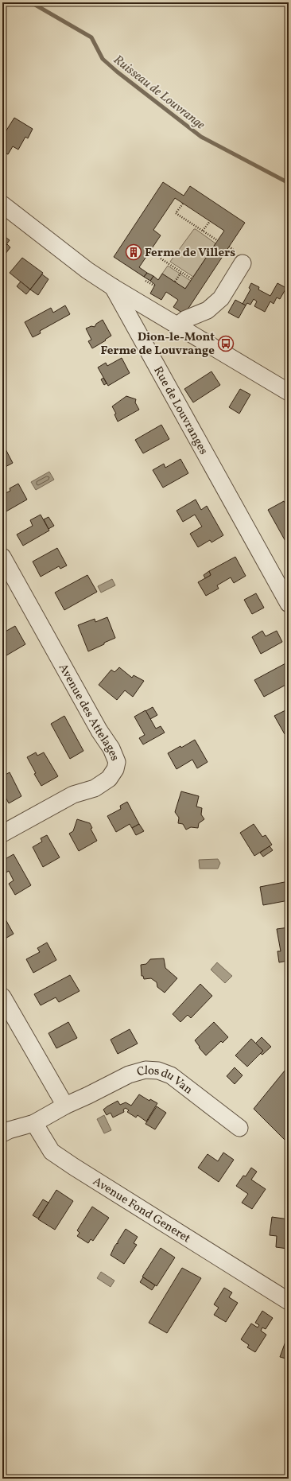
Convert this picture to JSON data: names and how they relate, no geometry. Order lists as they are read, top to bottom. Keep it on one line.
{"streets":{"street":["Rue de Louvranges","Avenue des Attelages","Clos du Van","Avenue Fond Generet"]},"crossings":[["Clos du Van","Avenue Fond Generet"]],"water":["Ruisseau de Louvrange"],"places":{"building":["Ferme de Villers"],"bus stop":["Dion-le-Mont Ferme de Louvrange"]}}
